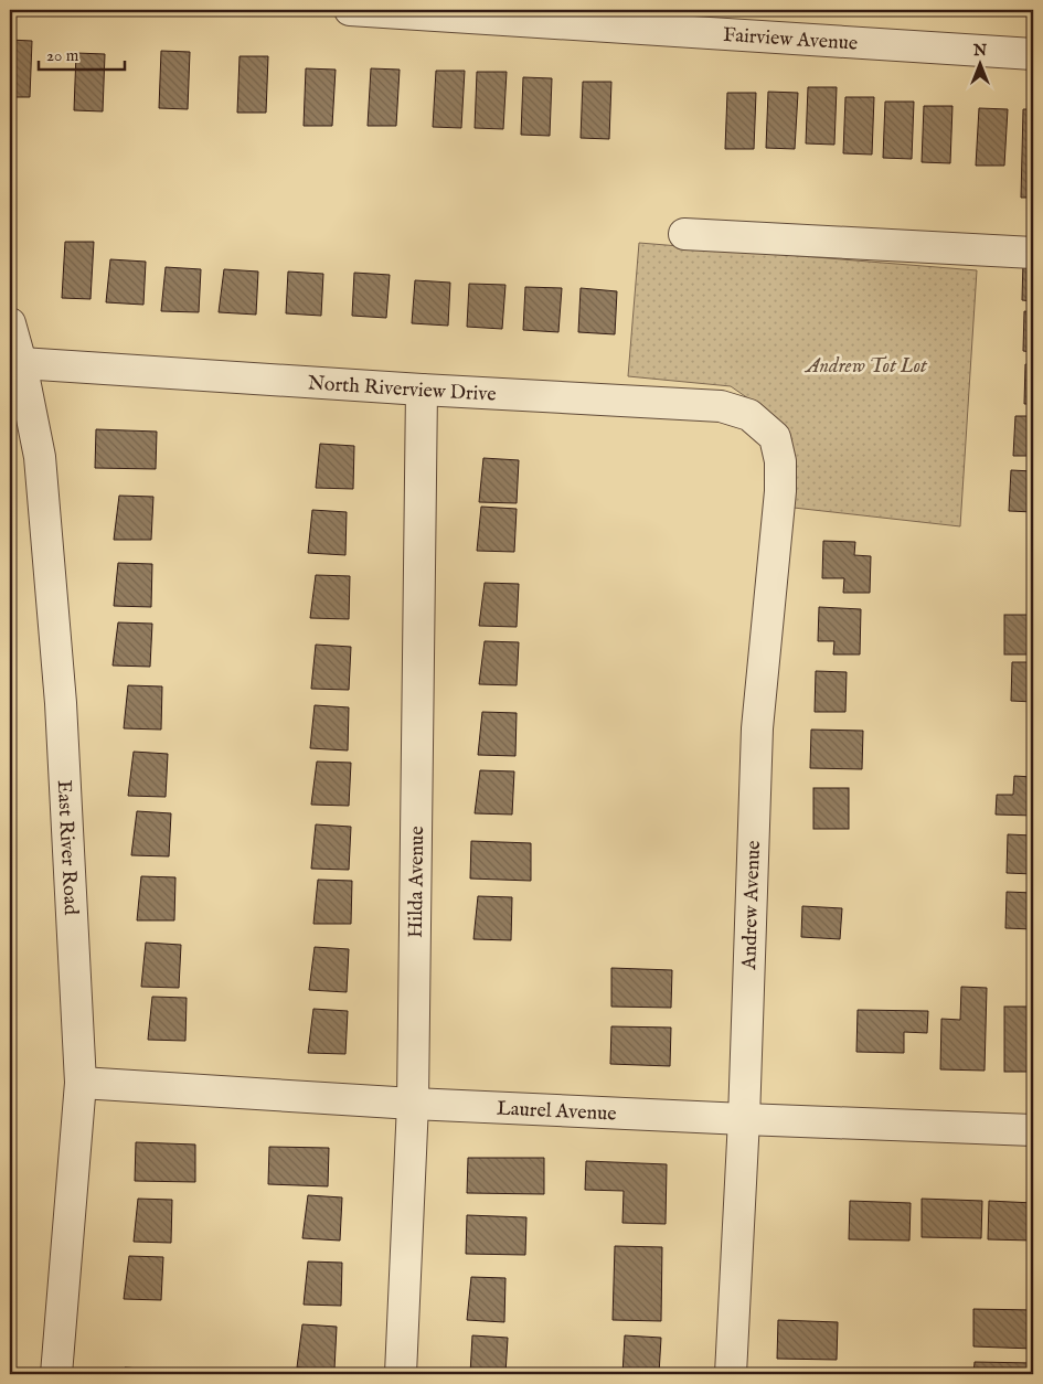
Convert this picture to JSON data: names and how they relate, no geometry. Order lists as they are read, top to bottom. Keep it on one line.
{"streets":{"street":["Fairview Avenue","North Riverview Drive","East River Road","Hilda Avenue","Andrew Avenue","Laurel Avenue"]},"crossings":[["North Riverview Drive","East River Road"],["North Riverview Drive","Hilda Avenue"],["North Riverview Drive","Andrew Avenue"],["East River Road","Laurel Avenue"],["Hilda Avenue","Laurel Avenue"],["Andrew Avenue","Laurel Avenue"]],"parks":["Andrew Tot Lot"],"scale_bar":"20 m","north":"top"}
